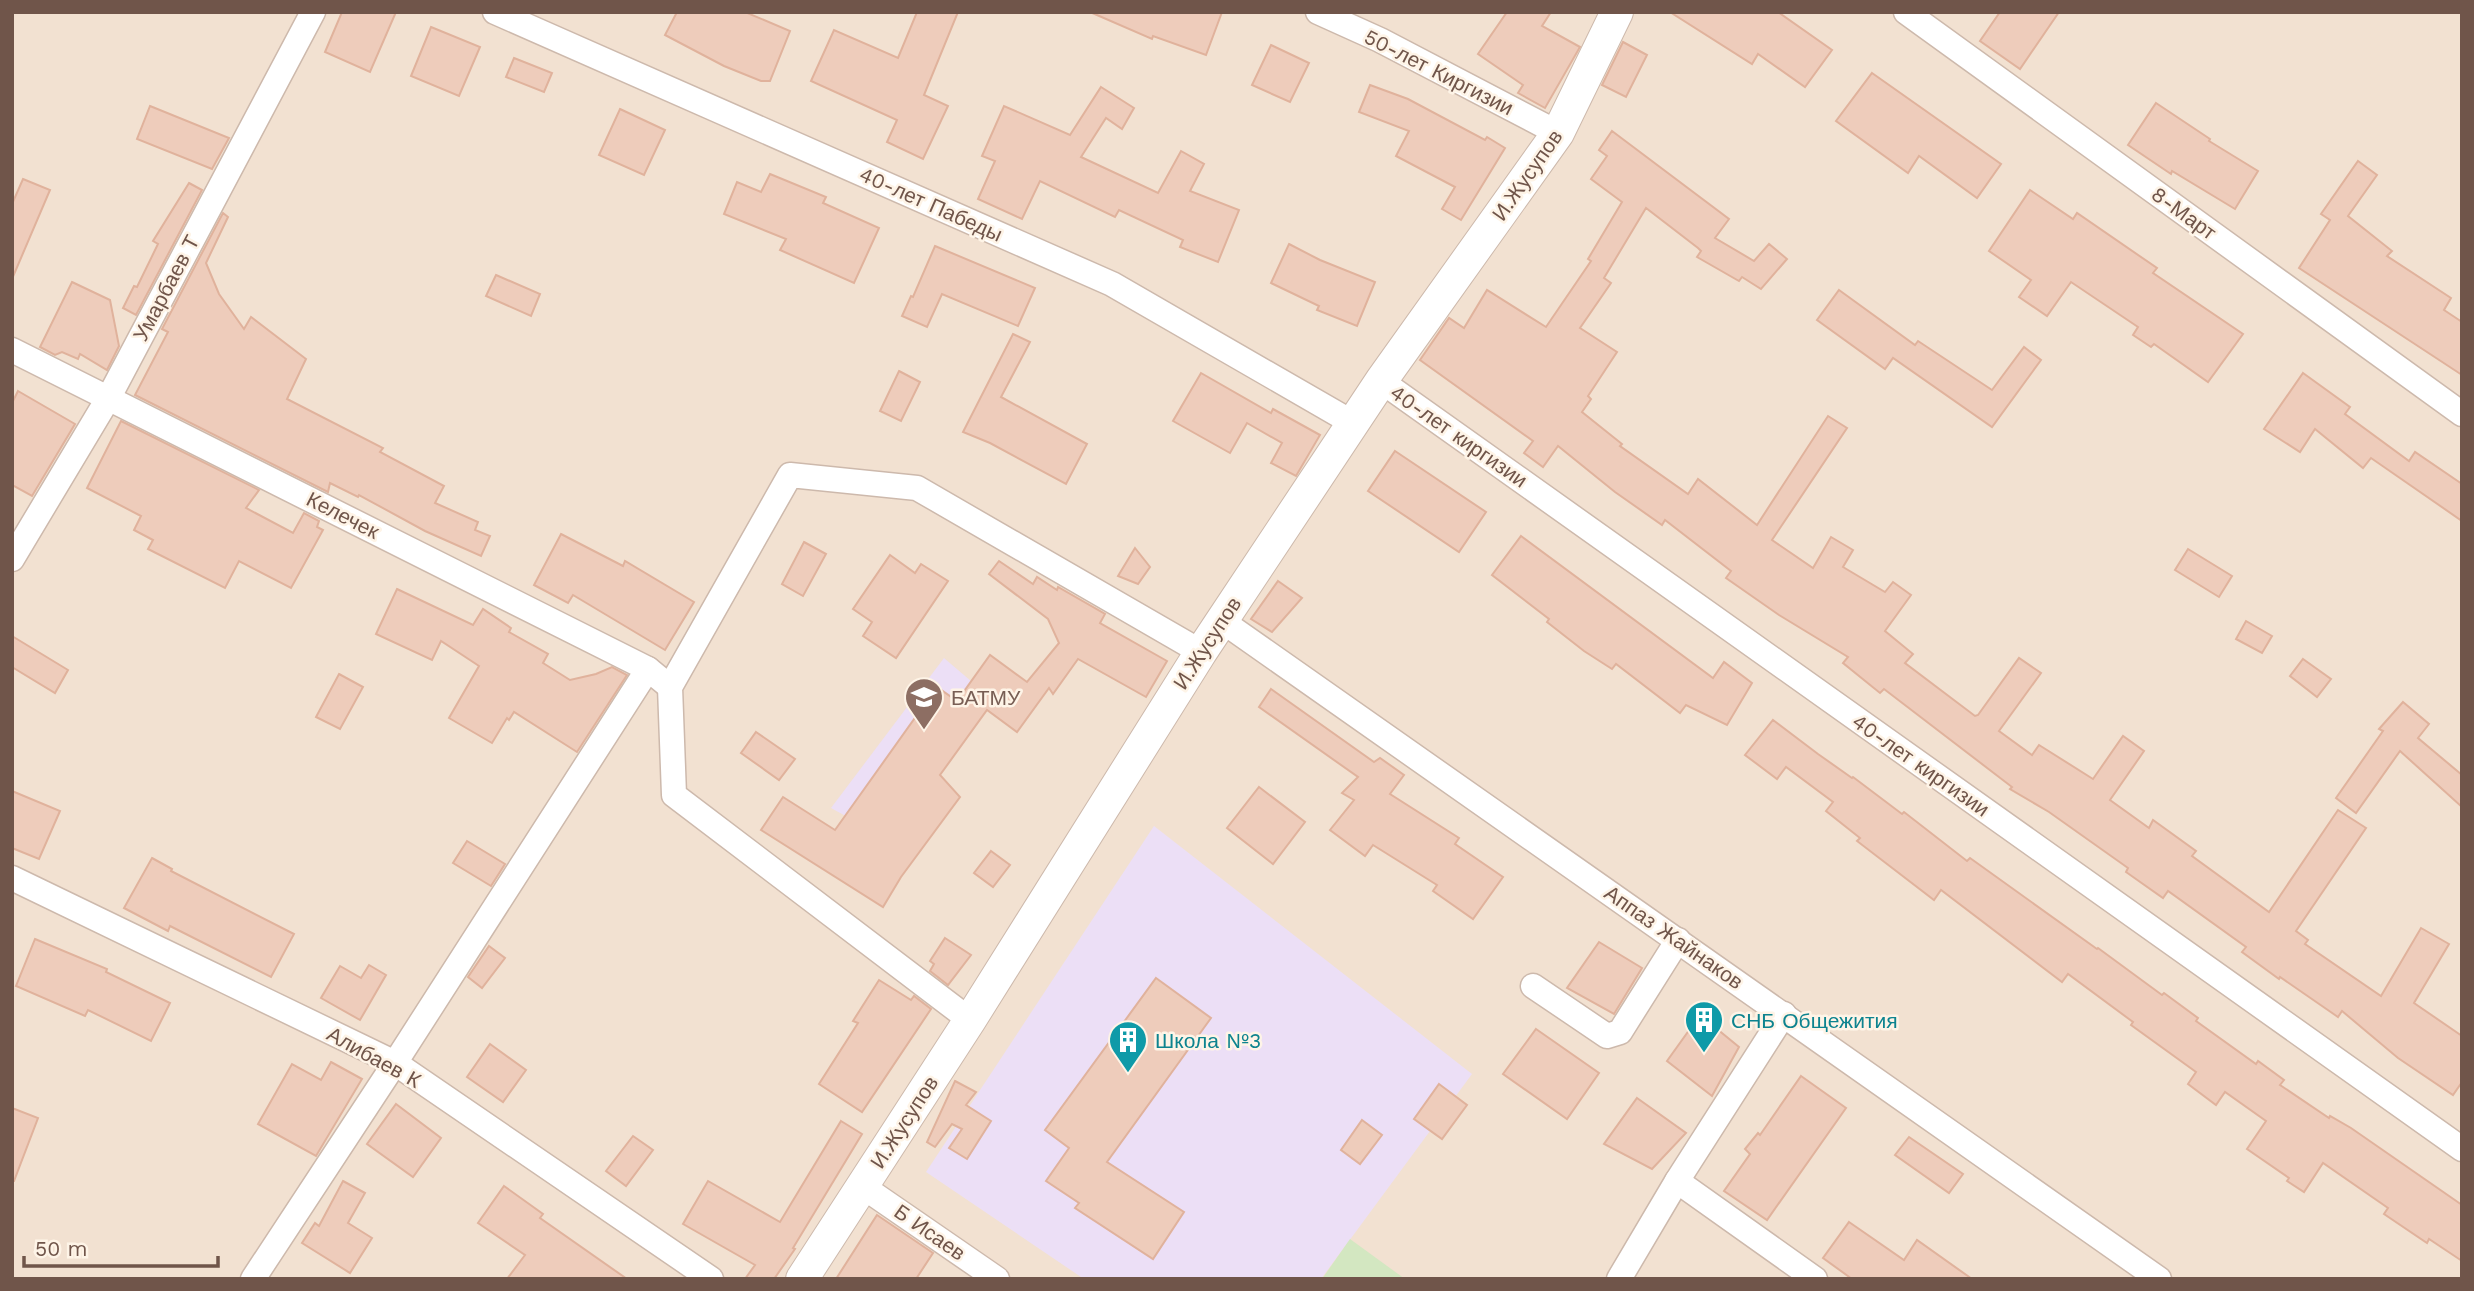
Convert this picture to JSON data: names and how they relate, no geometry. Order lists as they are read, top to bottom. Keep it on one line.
{"streets":{"street":["50-лет Киргизии","И.Жусупов","40-лет Пабеды","8-Март","Умарбаев Т","40-лет киргизии","Келечек","Аппаз Жайнаков","Алибаев К","Б Исаев"]},"crossings":[["50-лет Киргизии","И.Жусупов"],["И.Жусупов","40-лет Пабеды"],["И.Жусупов","40-лет киргизии"],["И.Жусупов","Аппаз Жайнаков"],["И.Жусупов","Б Исаев"],["Умарбаев Т","Келечек"]],"places":{"school or university":["БАТМУ"],"building":["СНБ Общежития","Школа №3"]},"scale_bar":"50 m"}
